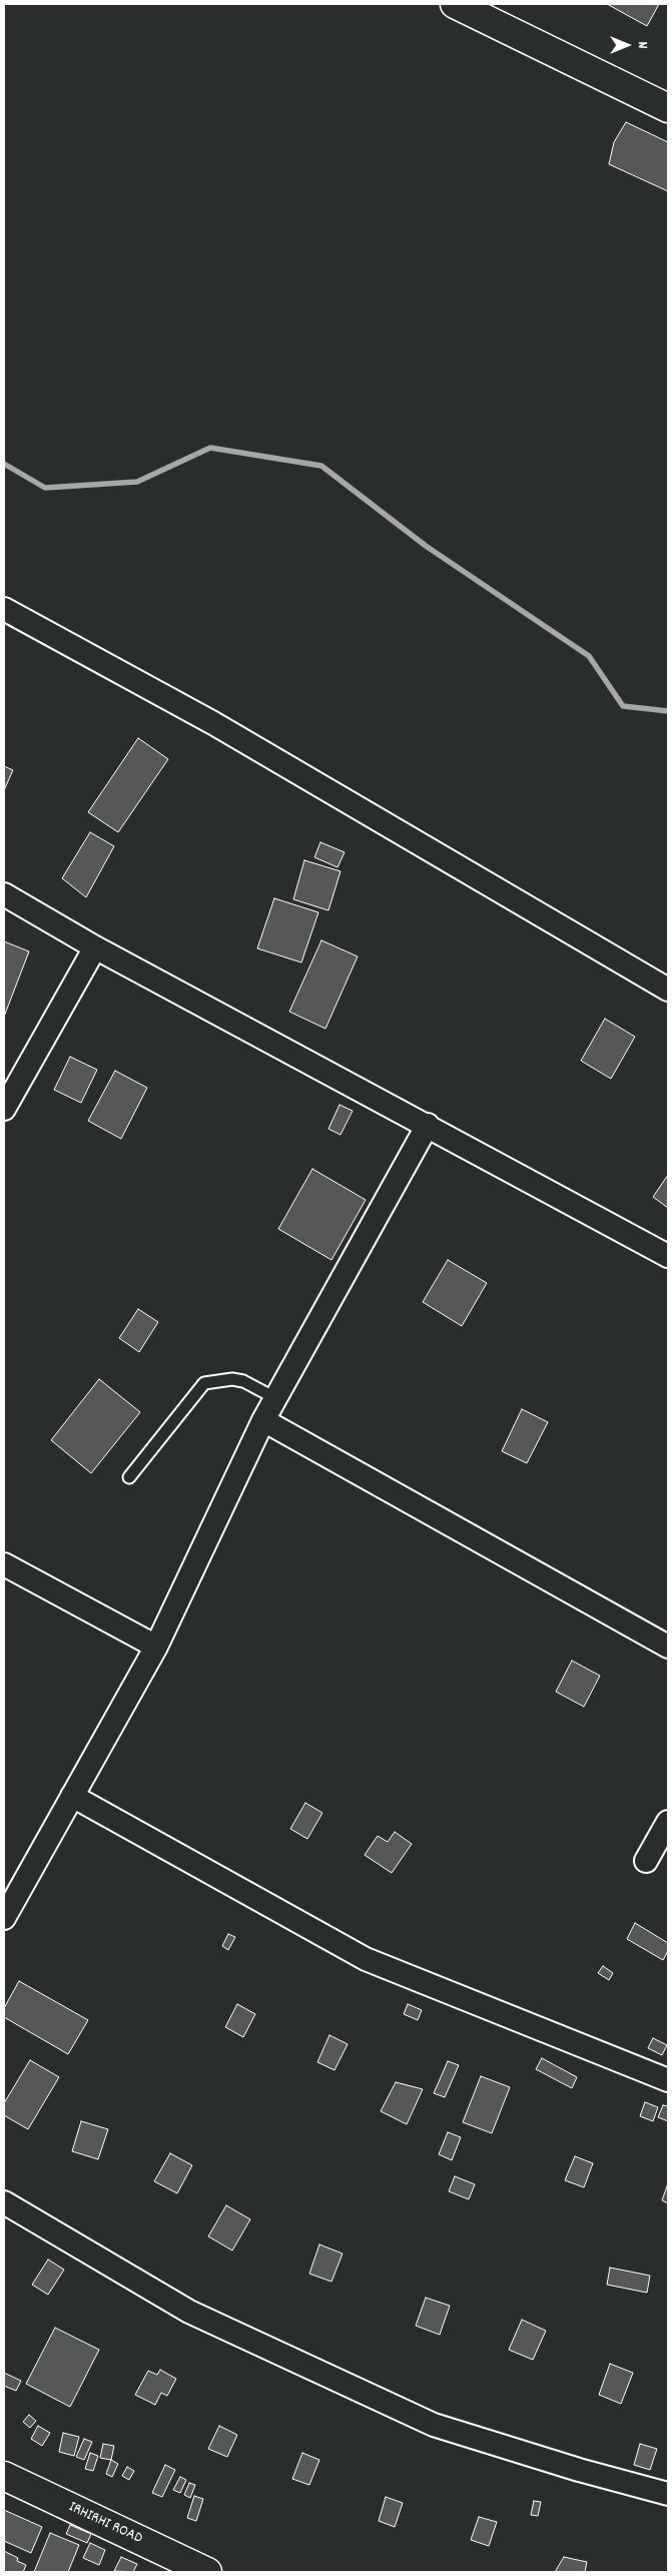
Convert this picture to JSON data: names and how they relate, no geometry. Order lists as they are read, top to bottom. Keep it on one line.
{"streets":{"street":["IRHIRHI ROAD"]},"north":"right"}
